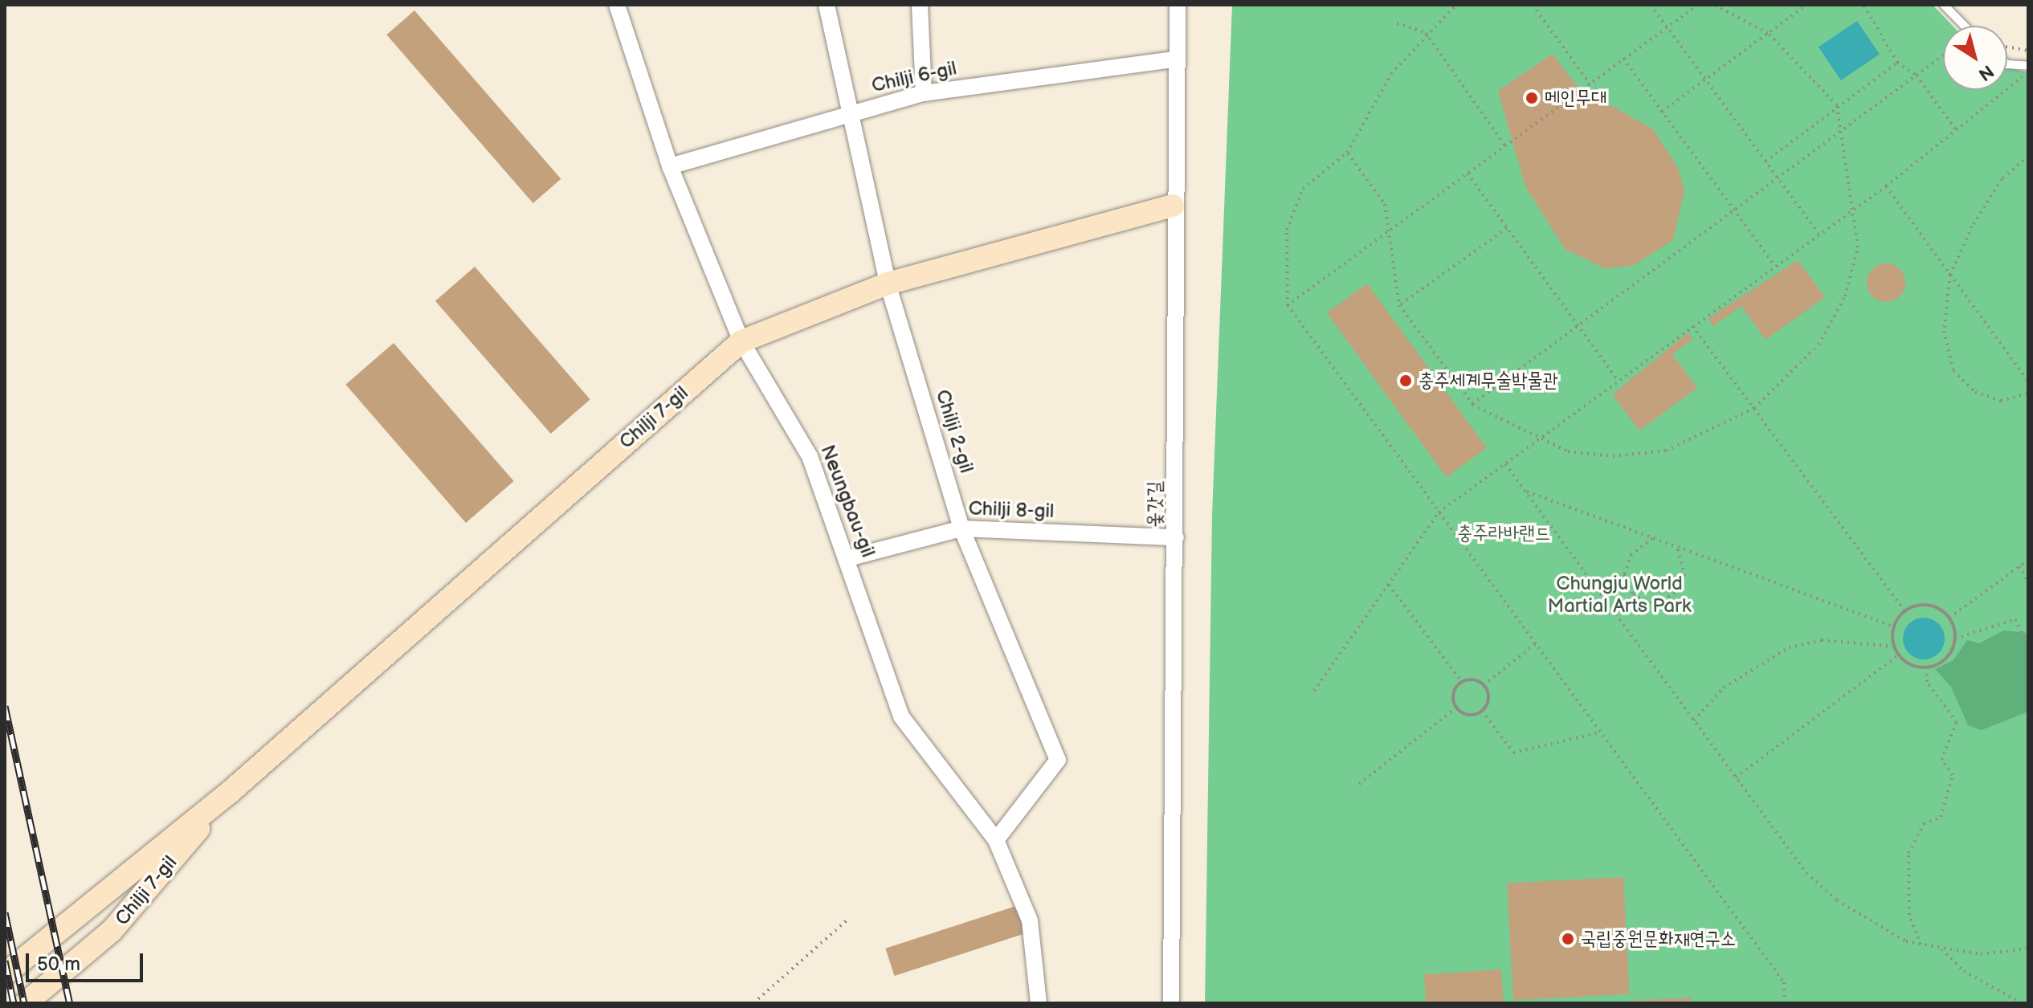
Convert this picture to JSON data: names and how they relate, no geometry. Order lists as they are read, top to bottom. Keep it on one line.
{"streets":{"street":["Chilji 6-gil","Chilji 7-gil","Chilji 2-gil","Neungbau-gil","옻갓길","Chilji 8-gil"]},"crossings":[["Chilji 6-gil","Chilji 2-gil"],["Chilji 6-gil","Neungbau-gil"],["Chilji 6-gil","옻갓길"],["Chilji 7-gil","Chilji 2-gil"],["Chilji 7-gil","Neungbau-gil"],["Chilji 7-gil","옻갓길"],["Chilji 2-gil","Neungbau-gil"],["Chilji 2-gil","Chilji 8-gil"],["Neungbau-gil","Chilji 8-gil"],["옻갓길","Chilji 8-gil"]],"parks":["충주라바랜드","Chungju World Martial Arts Park"],"places":["메인무대","충주세계무술박물관","국립중원문화재연구소"],"scale_bar":"50 m","north":"bottom right"}
